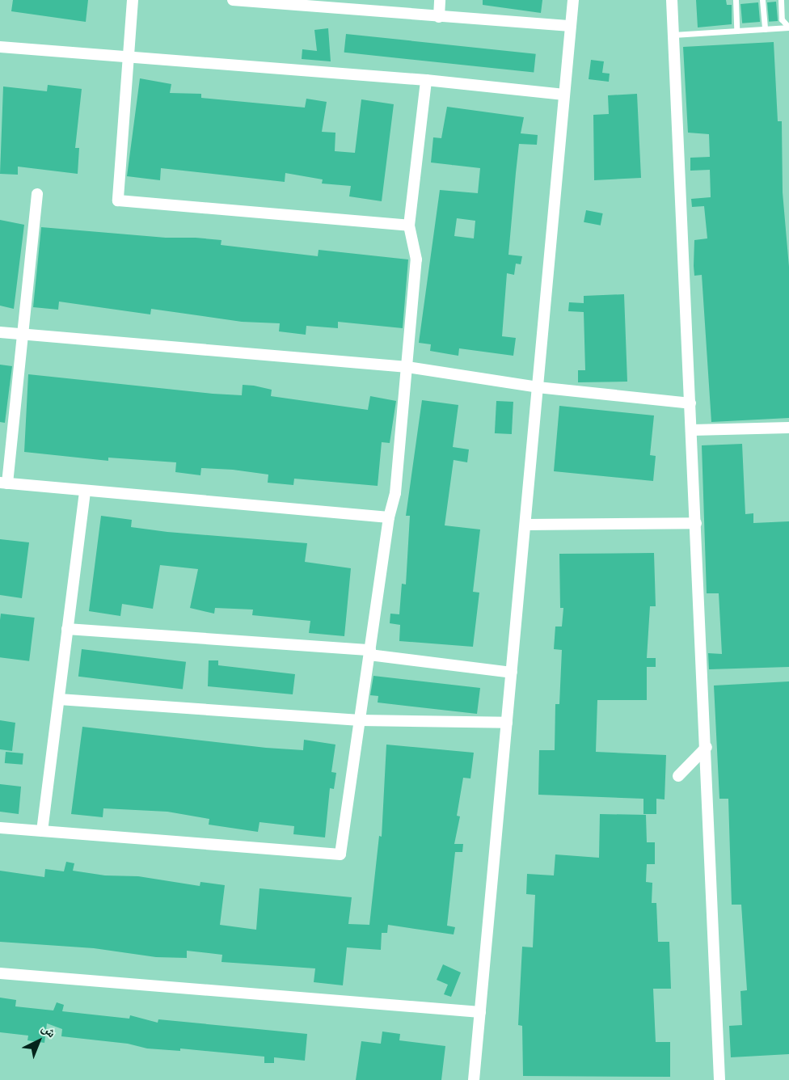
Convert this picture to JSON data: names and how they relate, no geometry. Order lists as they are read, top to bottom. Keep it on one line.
{"north":"top right"}
